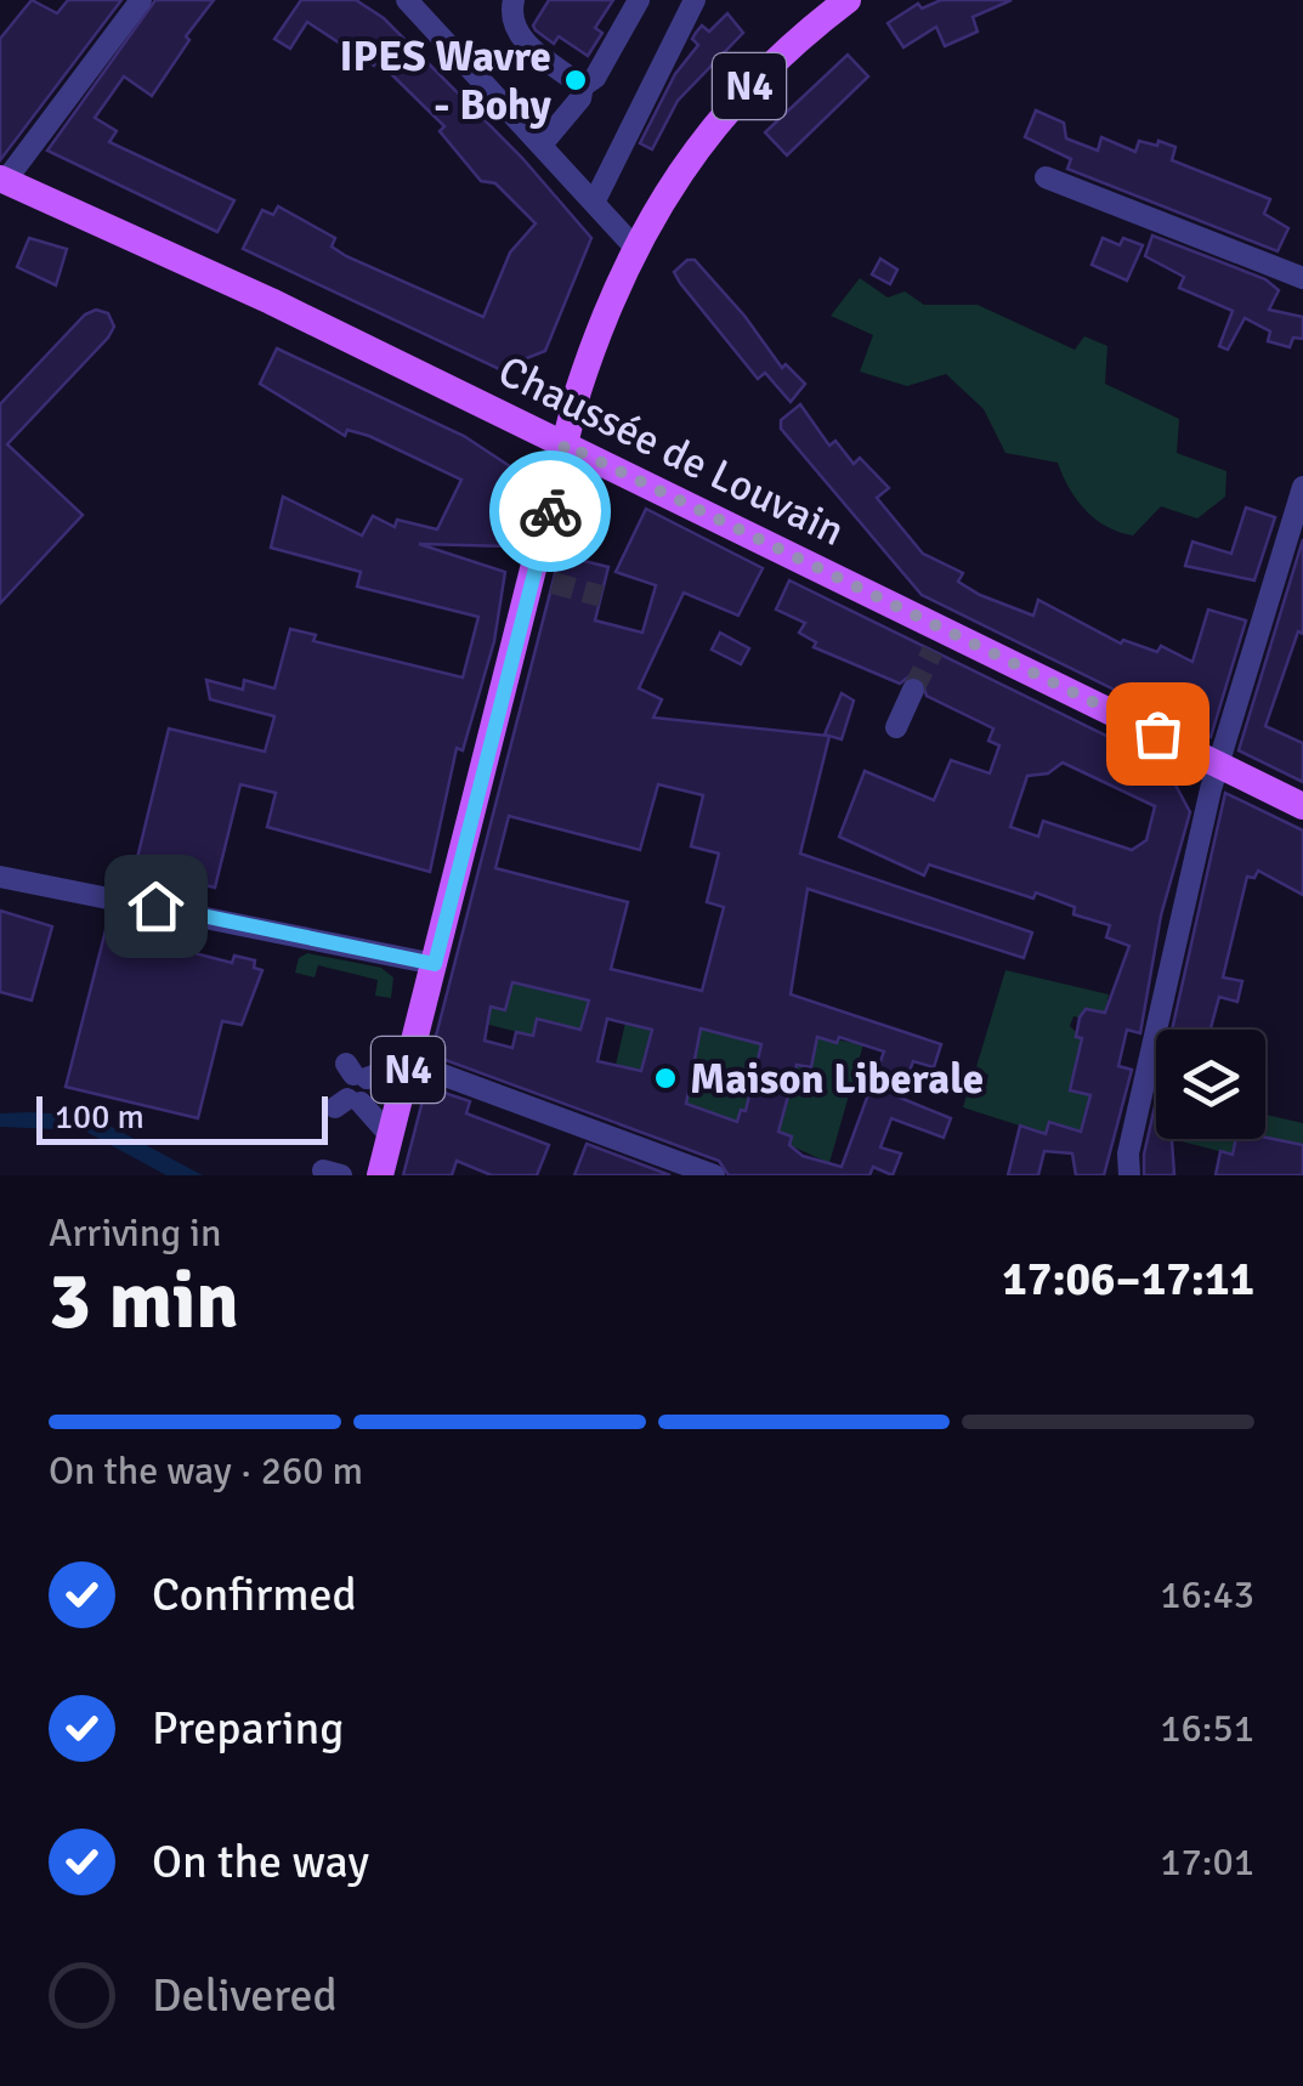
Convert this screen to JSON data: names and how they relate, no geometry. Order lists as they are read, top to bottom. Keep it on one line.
{"streets":{"main road":["N4","Chaussée de Louvain"]},"crossings":[["N4","Chaussée de Louvain"]],"places":["IPES Wavre - Bohy","Maison Liberale"],"scale_bar":"100 m","page":{"scale":"100 m","heading":["3 min","Arriving in","17:06–17:11"],"bar":"On the way · 260 m","list":[["Confirmed","16:43"],["Preparing","16:51"],["On the way","17:01"],"Delivered"]}}
